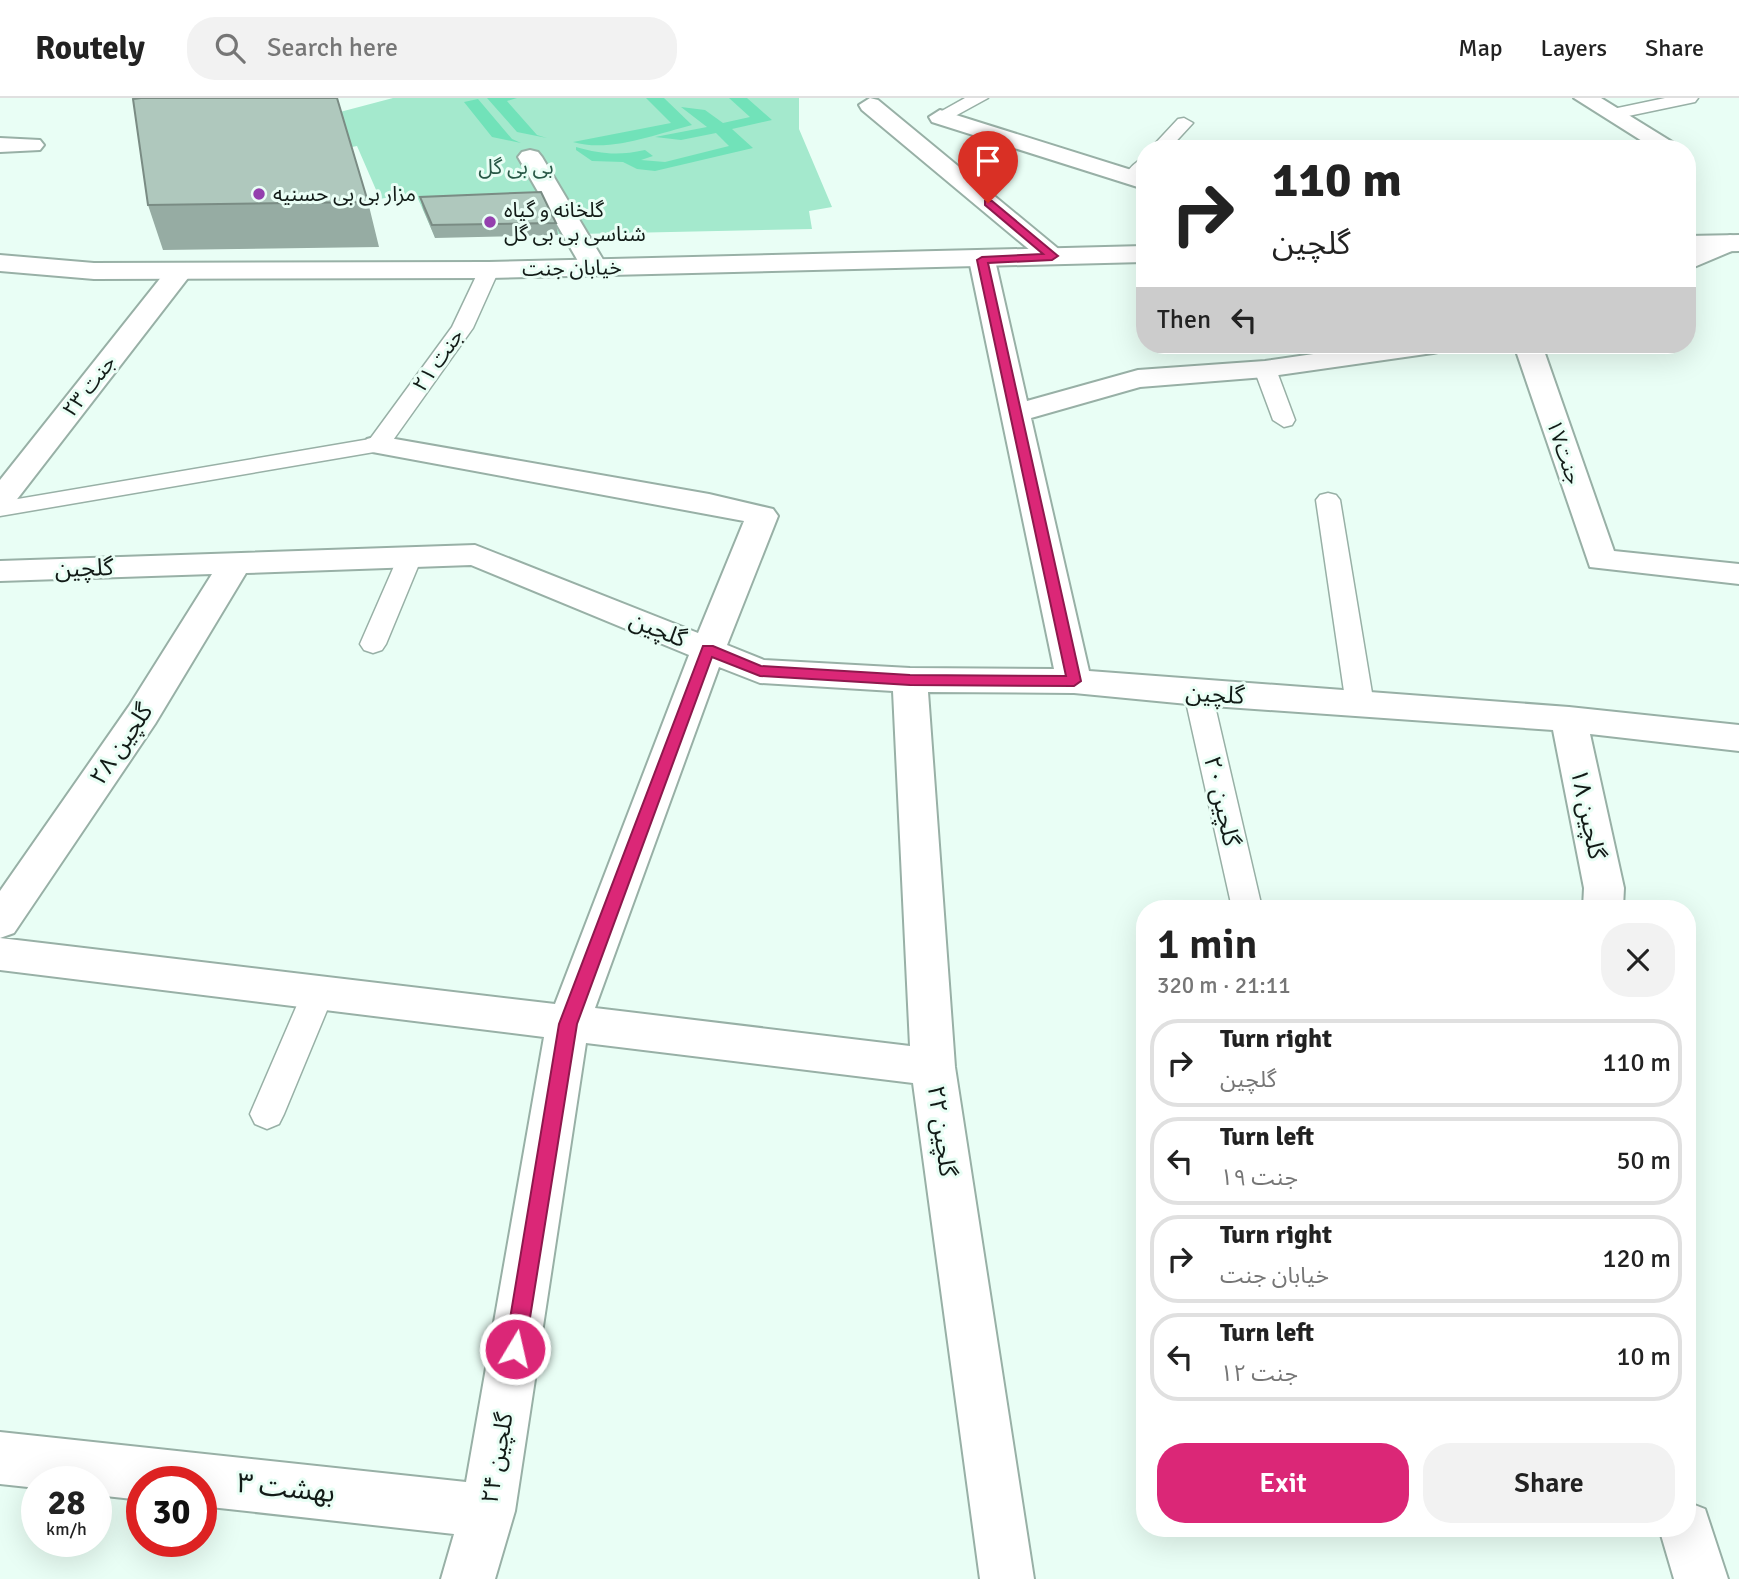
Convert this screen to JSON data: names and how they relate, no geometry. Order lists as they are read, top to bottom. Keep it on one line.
{"streets":{"street":["خیابان جنت","جنت ۲۳","جنت۱۷","گلچین","گلچین ۲۸","گلچین ۱۸","گلچین ۲۲","گلچین ۲۴","بهشت ۳"],"lane":["جنت ۲۱","گلچین ۲۰"]},"crossings":[["خیابان جنت","جنت ۲۱"],["خیابان جنت","جنت ۲۳"],["جنت ۲۱","گلچین ۲۴"],["گلچین","گلچین ۲۸"],["گلچین","گلچین ۲۰"],["گلچین","گلچین ۱۸"],["گلچین","گلچین ۲۲"],["گلچین","گلچین ۲۴"],["گلچین ۲۴","بهشت ۳"]],"parks":["بی بی گل"],"places":["مزار بی بی حسنیه","گلخانه و گیاه شناسی بی بی گل"],"page":{"header":"Routely","search":"Search here","nav":["Map","Layers","Share"],"turn":["110 m","گلچین"],"then":"Then","heading":["1 min","320 m · 21:11"],"list":[{"name":"Turn right","note":"گلچین","value":"110 m"},{"name":"Turn left","note":"جنت ۱۹","value":"50 m"},{"name":"Turn right","note":"خیابان جنت","value":"120 m"},{"name":"Turn left","note":"جنت ۱۲","value":"10 m"}],"buttons":["Exit","Share"],"speed":"28 km/h","limit":"30"}}
